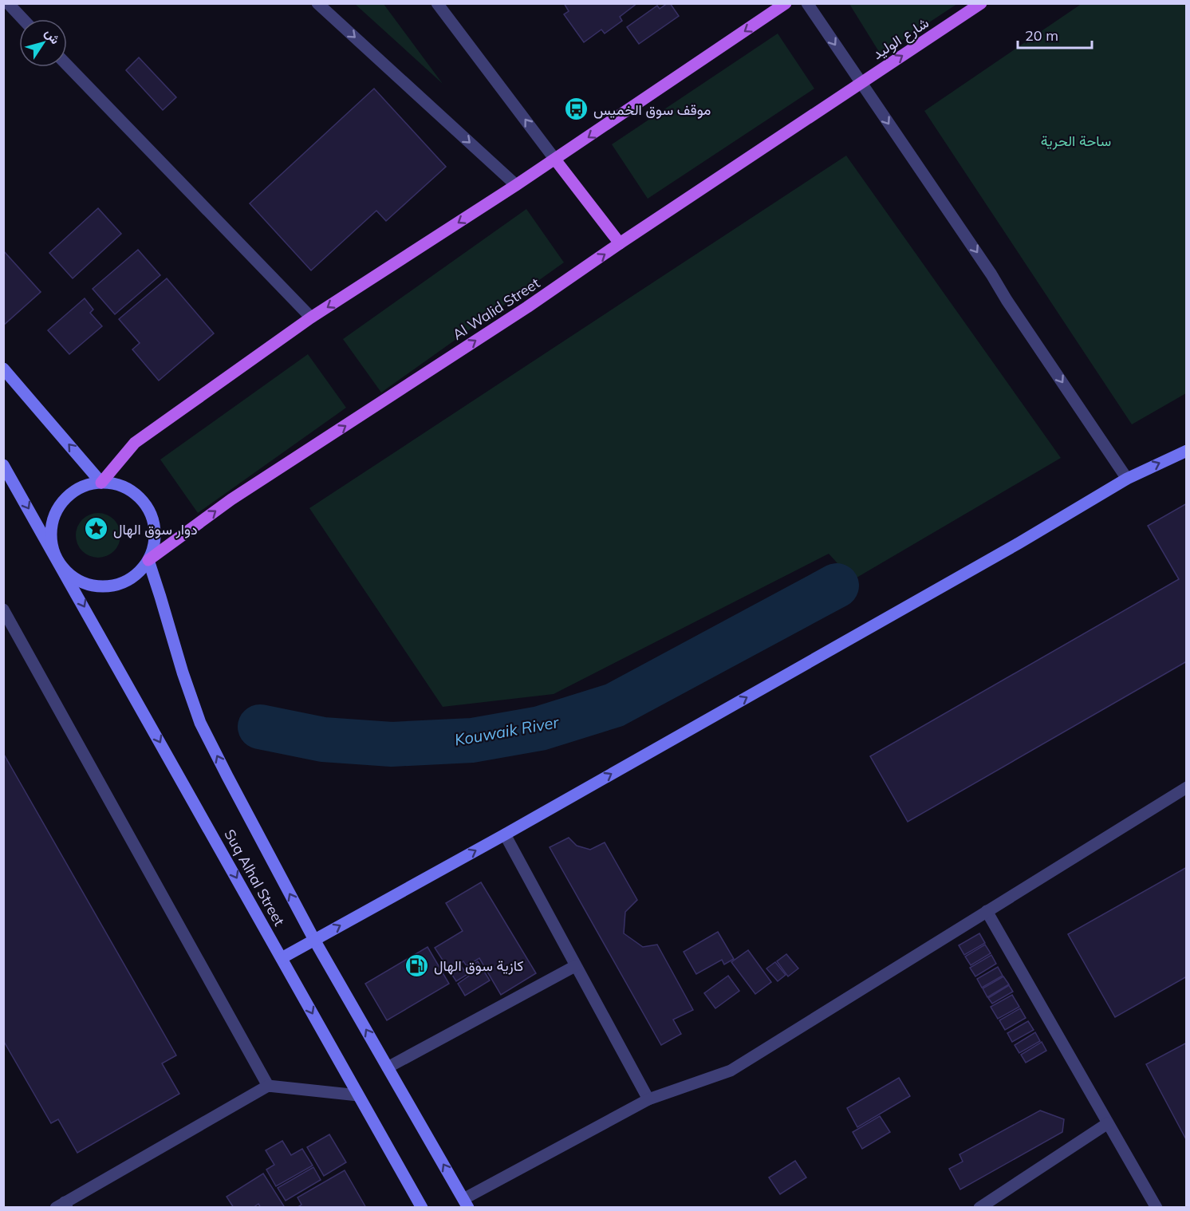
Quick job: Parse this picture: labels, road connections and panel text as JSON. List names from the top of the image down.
{
  "streets": {
    "main road": ["شارع الوليد", "Al Walid Street", "Suq Alhal Street"]
  },
  "crossings": [
    ["شارع الوليد", "Al Walid Street"],
    ["Al Walid Street", "Suq Alhal Street"]
  ],
  "one_way": ["شارع الوليد"],
  "water": ["Kouwaik River"],
  "parks": ["ساحة الحرية"],
  "places": {
    "bus stop": ["موقف سوق الخميس"],
    "place": ["دوار سوق الهال"],
    "fuel station": ["كازية سوق الهال"]
  },
  "scale_bar": "20 m",
  "north": "top right"
}
